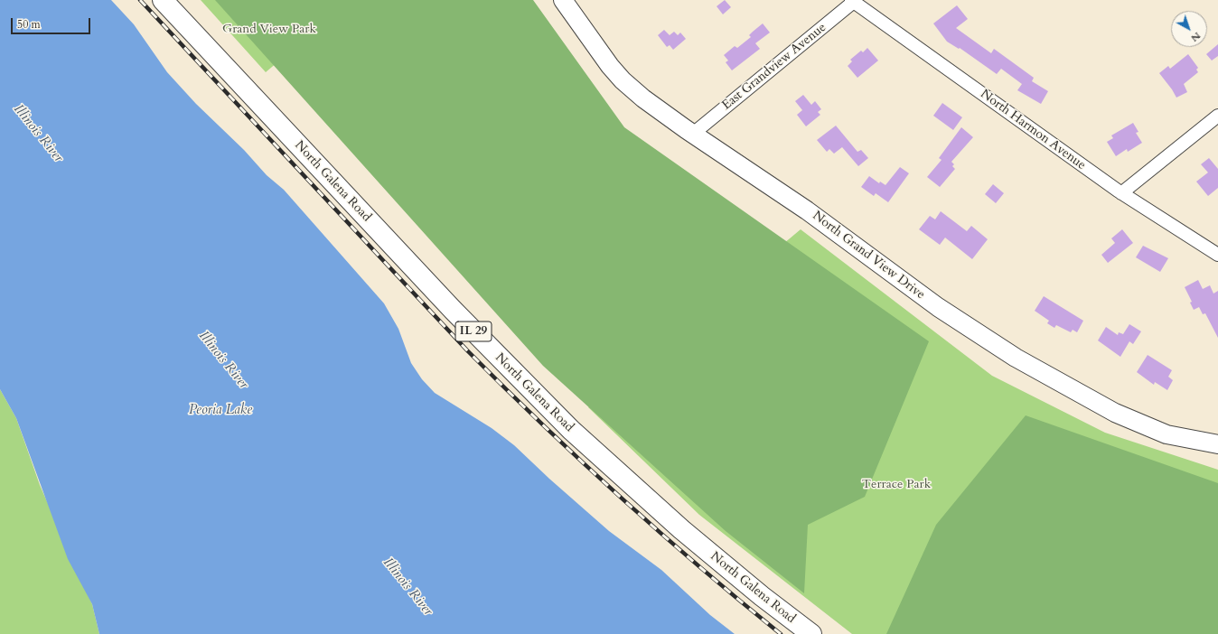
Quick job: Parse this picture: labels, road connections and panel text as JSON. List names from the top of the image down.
{
  "streets": {
    "main road": ["North Galena Road", "IL 29"],
    "street": ["East Grandview Avenue", "North Harmon Avenue", "North Grand View Drive"]
  },
  "crossings": [
    ["East Grandview Avenue", "North Harmon Avenue"],
    ["East Grandview Avenue", "North Grand View Drive"]
  ],
  "water": ["Illinois River", "Peoria Lake"],
  "parks": ["Grand View Park", "Terrace Park"],
  "scale_bar": "50 m",
  "north": "bottom right"
}
